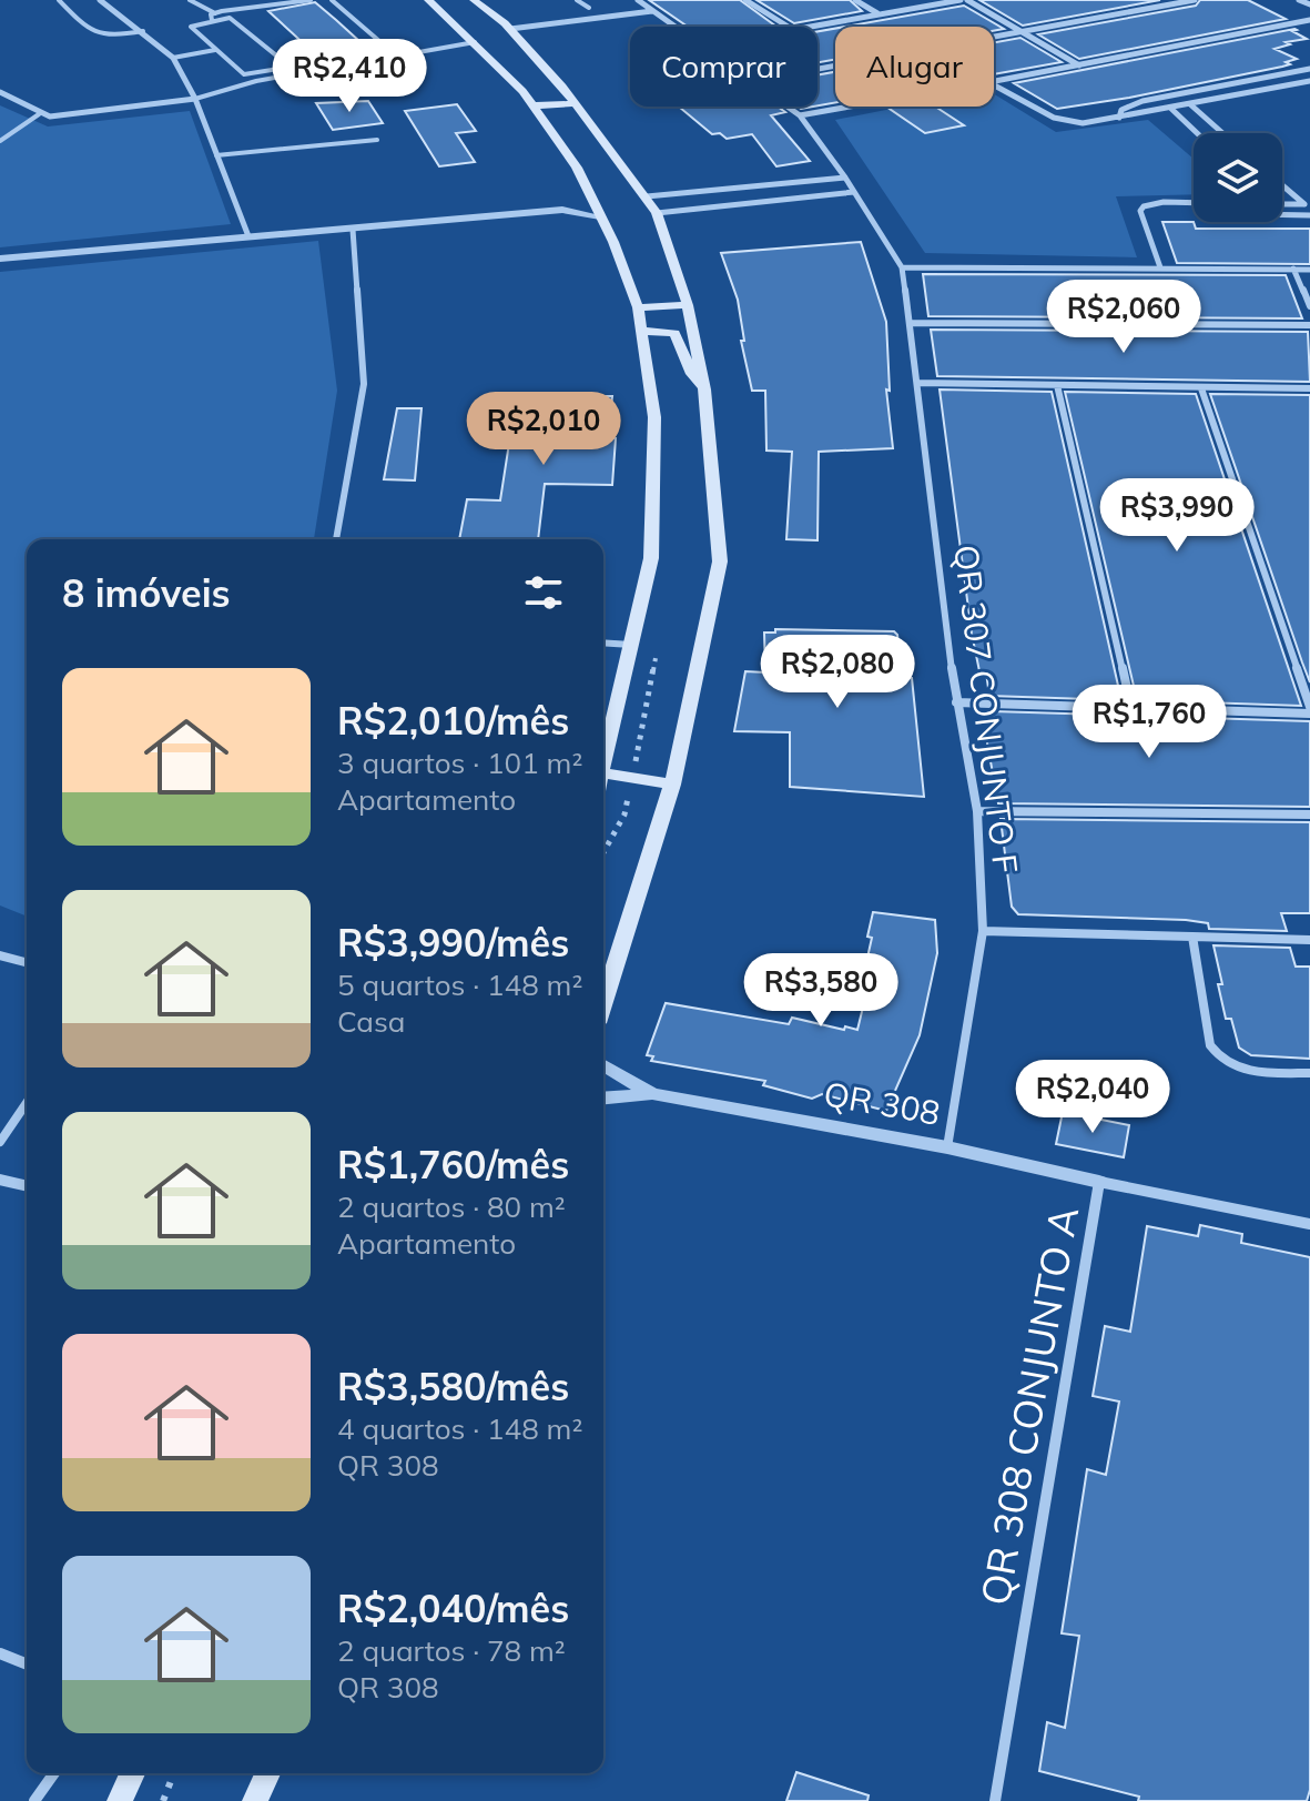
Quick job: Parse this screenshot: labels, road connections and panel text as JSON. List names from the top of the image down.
{
  "streets": {
    "street": ["QR 307 CONJUNTO F", "QR 308", "QR 308 CONJUNTO A"]
  },
  "crossings": [
    ["QR 307 CONJUNTO F", "QR 308"],
    ["QR 308", "QR 308 CONJUNTO A"]
  ],
  "page": {
    "chip": ["Comprar", "Alugar"],
    "price": [
      "R$2,410",
      "R$2,060",
      "R$2,010",
      "R$3,990",
      "R$2,080",
      "R$1,760",
      "R$3,580",
      "R$2,040"
    ],
    "heading": "8 imóveis",
    "list": [
      {
        "name": "R$2,010/mês",
        "note": "3 quartos · 101 m² · Apartamento"
      },
      {
        "name": "R$3,990/mês",
        "note": "5 quartos · 148 m² · Casa"
      },
      {
        "name": "R$1,760/mês",
        "note": "2 quartos · 80 m² · Apartamento"
      },
      {
        "name": "R$3,580/mês",
        "note": "4 quartos · 148 m² · QR 308"
      },
      {
        "name": "R$2,040/mês",
        "note": "2 quartos · 78 m² · QR 308"
      }
    ]
  }
}
